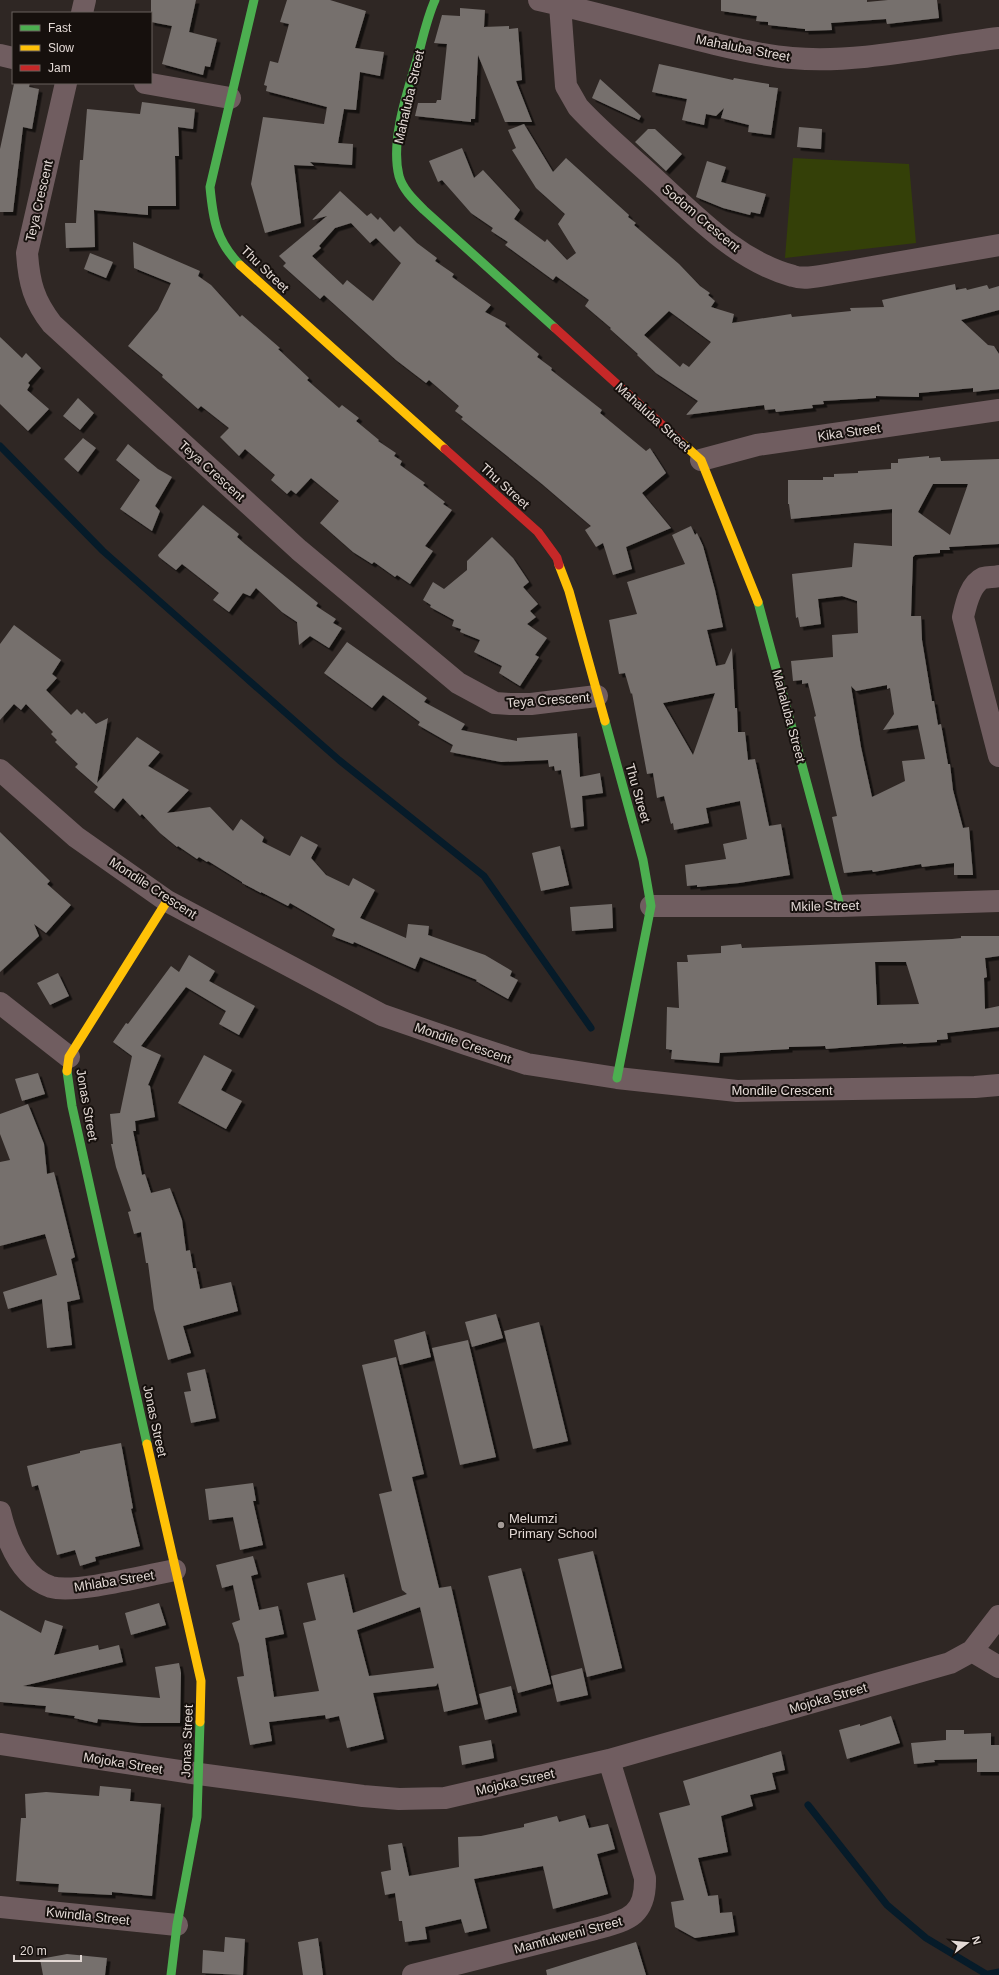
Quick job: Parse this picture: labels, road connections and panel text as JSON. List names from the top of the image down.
{
  "streets": {
    "street": [
      "Mahaluba Street",
      "Teya Crescent",
      "Sodom Crescent",
      "Thu Street",
      "Kika Street",
      "Mondile Crescent",
      "Mkile Street",
      "Jonas Street",
      "Mhlaba Street",
      "Mojoka Street",
      "Kwindla Street",
      "Mamfukweni Street"
    ]
  },
  "crossings": [
    ["Mahaluba Street", "Sodom Crescent"],
    ["Mahaluba Street", "Kika Street"],
    ["Mahaluba Street", "Mkile Street"],
    ["Teya Crescent", "Thu Street"],
    ["Thu Street", "Mondile Crescent"],
    ["Thu Street", "Mkile Street"],
    ["Mondile Crescent", "Jonas Street"],
    ["Jonas Street", "Mhlaba Street"],
    ["Jonas Street", "Mojoka Street"],
    ["Jonas Street", "Kwindla Street"],
    ["Mojoka Street", "Mamfukweni Street"]
  ],
  "places": ["Melumzi Primary School"],
  "legend": ["Fast", "Slow", "Jam"],
  "scale_bar": "20 m",
  "north": "right"
}
